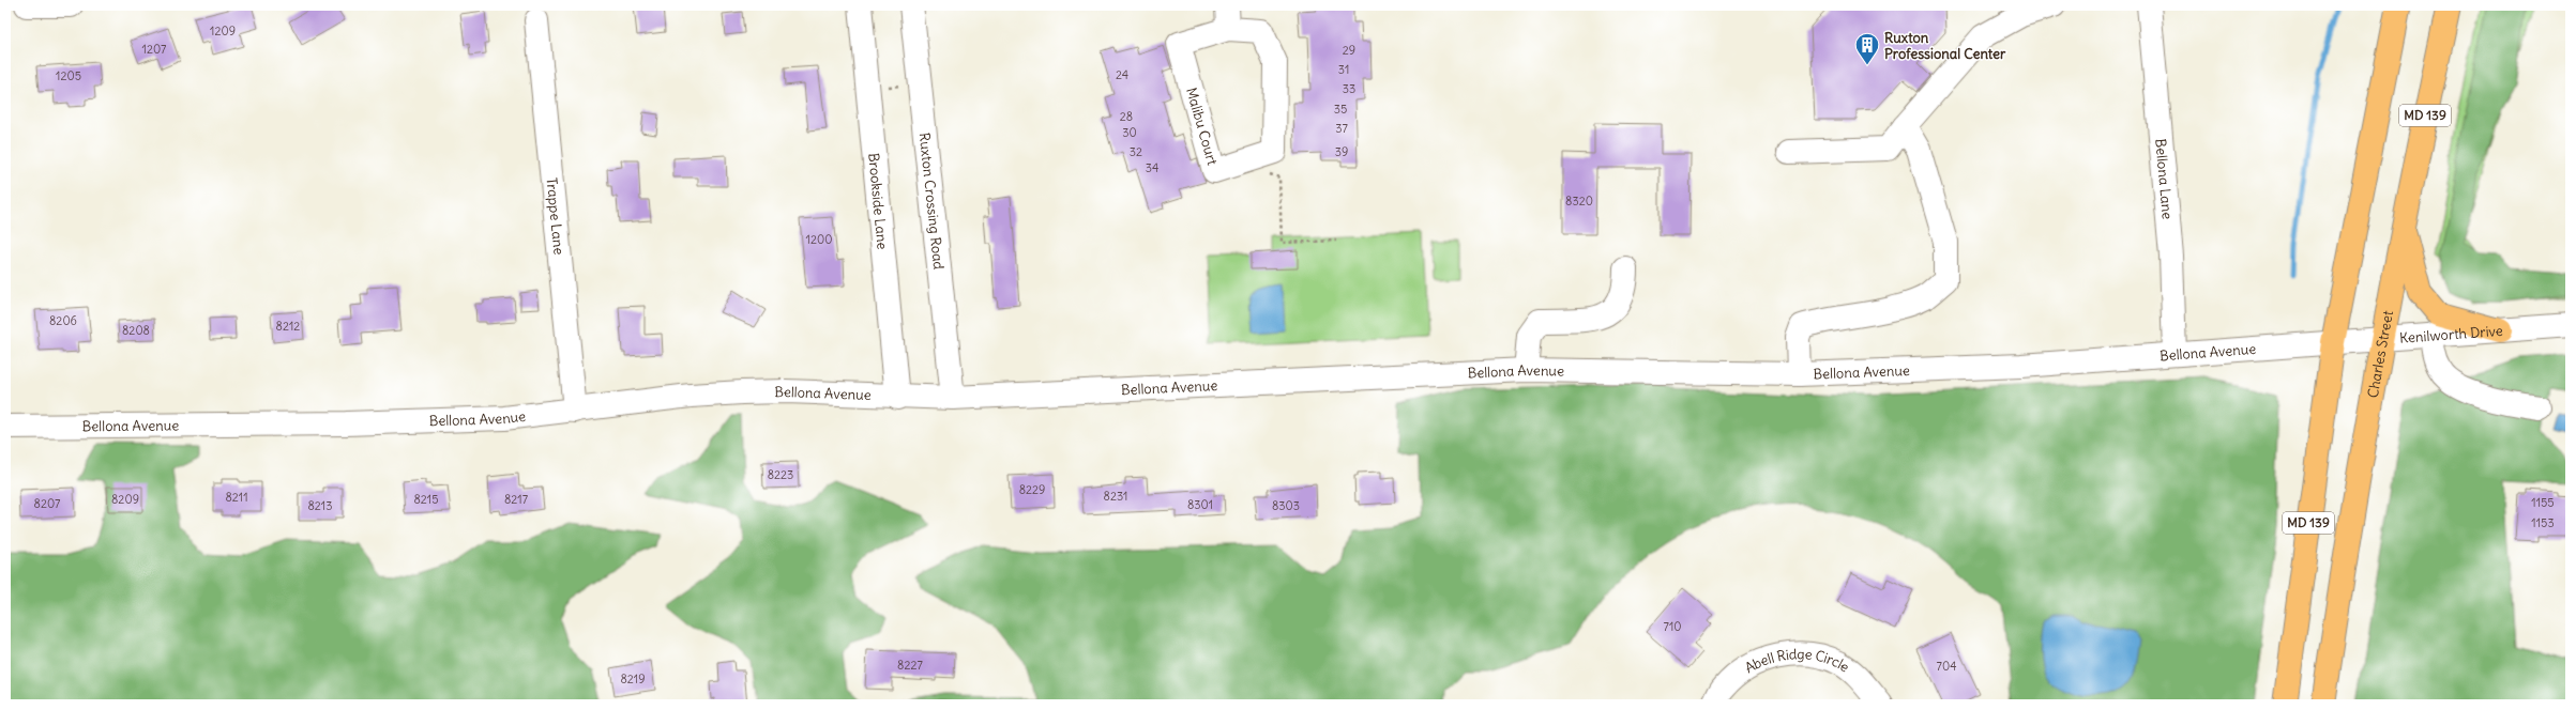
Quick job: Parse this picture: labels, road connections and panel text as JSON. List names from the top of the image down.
{
  "streets": {
    "main road": ["MD 139", "Charles Street"],
    "street": [
      "Malibu Court",
      "Bellona Lane",
      "Brookside Lane",
      "Ruxton Crossing Road",
      "Trappe Lane",
      "Kenilworth Drive",
      "Bellona Avenue",
      "Abell Ridge Circle"
    ]
  },
  "crossings": [
    ["MD 139", "Kenilworth Drive"],
    ["MD 139", "Bellona Avenue"],
    ["Bellona Lane", "Bellona Avenue"],
    ["Brookside Lane", "Bellona Avenue"],
    ["Ruxton Crossing Road", "Bellona Avenue"],
    ["Trappe Lane", "Bellona Avenue"],
    ["Kenilworth Drive", "Bellona Avenue"],
    ["Kenilworth Drive", "Charles Street"]
  ],
  "places": {
    "building": ["Ruxton Professional Center"]
  },
  "house_numbers": [
    "1209",
    "1207",
    "29",
    "31",
    "24",
    "1205",
    "33",
    "35",
    "28",
    "37",
    "30",
    "32",
    "39",
    "34",
    "8320",
    "1200",
    "8206",
    "8212",
    "8208",
    "8223",
    "8229",
    "8231",
    "8211",
    "8209",
    "8215",
    "8217",
    "1155",
    "8207",
    "8301",
    "8213",
    "8303",
    "1153",
    "710",
    "8227",
    "704",
    "8219"
  ]
}
